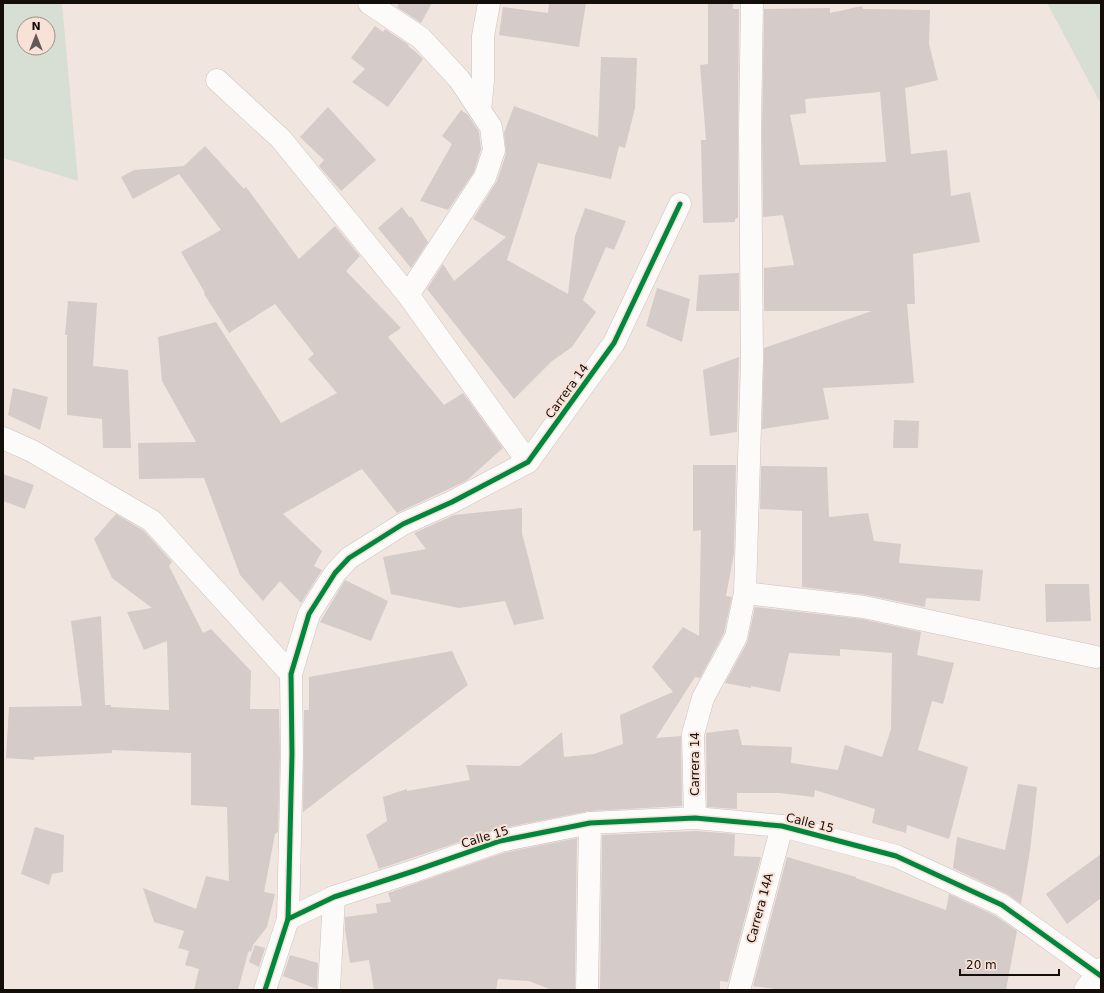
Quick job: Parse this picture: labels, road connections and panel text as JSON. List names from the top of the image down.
{
  "streets": {
    "street": ["Carrera 14", "Calle 15", "Carrera 14A"]
  },
  "crossings": [
    ["Carrera 14", "Calle 15"],
    ["Calle 15", "Carrera 14A"]
  ],
  "scale_bar": "20 m",
  "north": "top"
}
